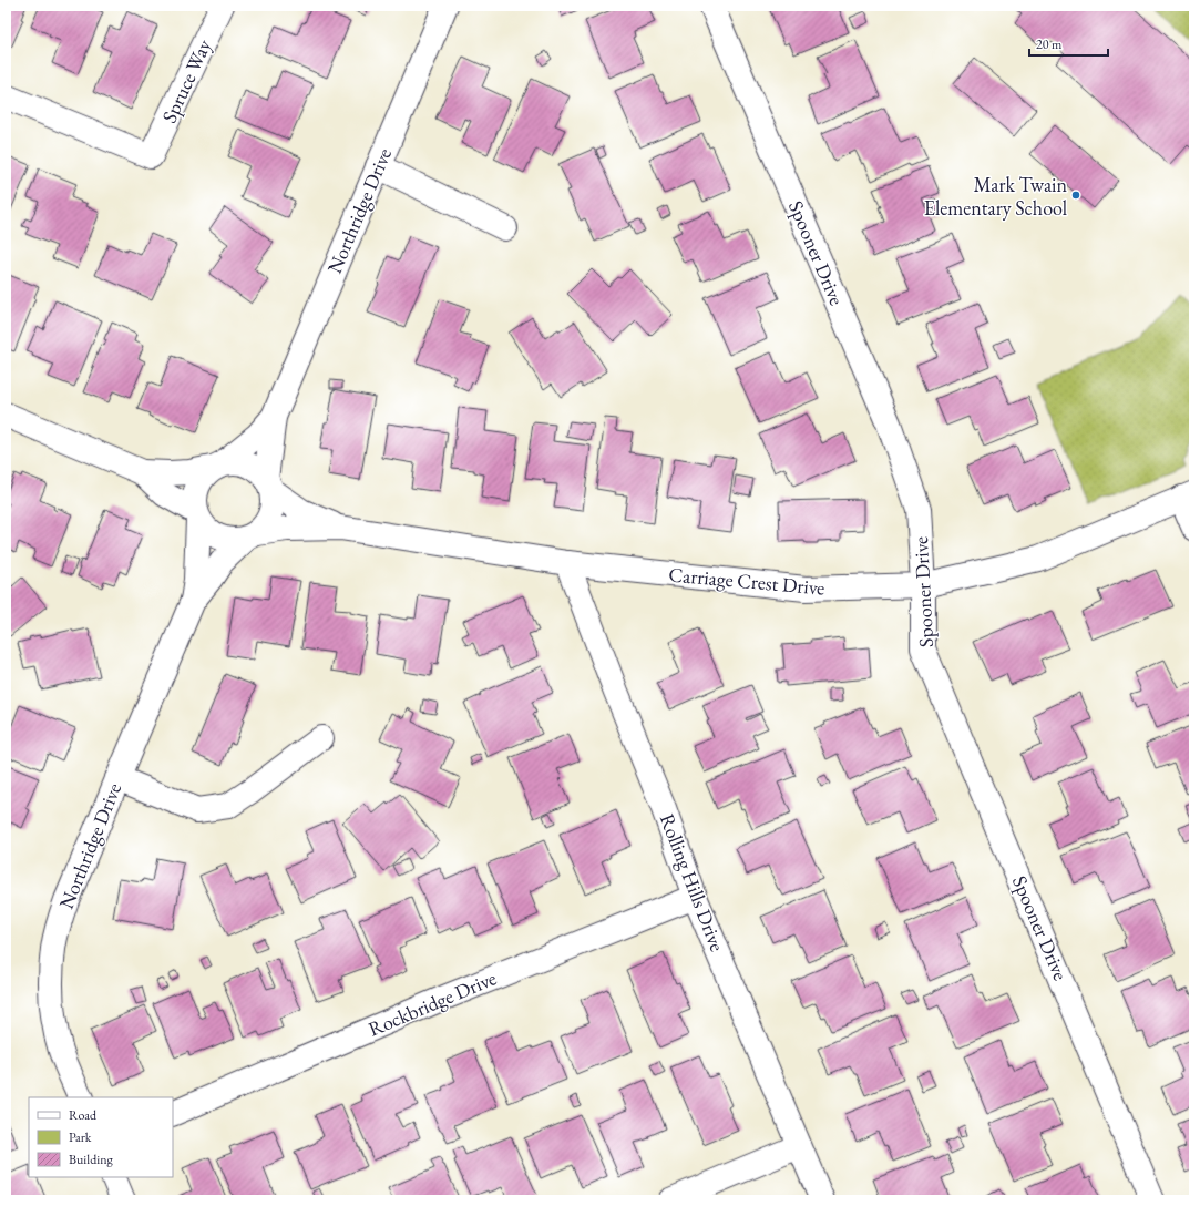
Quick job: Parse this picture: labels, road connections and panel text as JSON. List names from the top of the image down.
{
  "streets": {
    "street": [
      "Spruce Way",
      "Northridge Drive",
      "Spooner Drive",
      "Carriage Crest Drive",
      "Rolling Hills Drive",
      "Rockbridge Drive"
    ]
  },
  "crossings": [
    ["Northridge Drive", "Carriage Crest Drive"],
    ["Spooner Drive", "Carriage Crest Drive"],
    ["Carriage Crest Drive", "Rolling Hills Drive"],
    ["Rolling Hills Drive", "Rockbridge Drive"]
  ],
  "places": ["Mark Twain Elementary School"],
  "legend": ["Road", "Park", "Building"],
  "scale_bar": "20 m"
}
